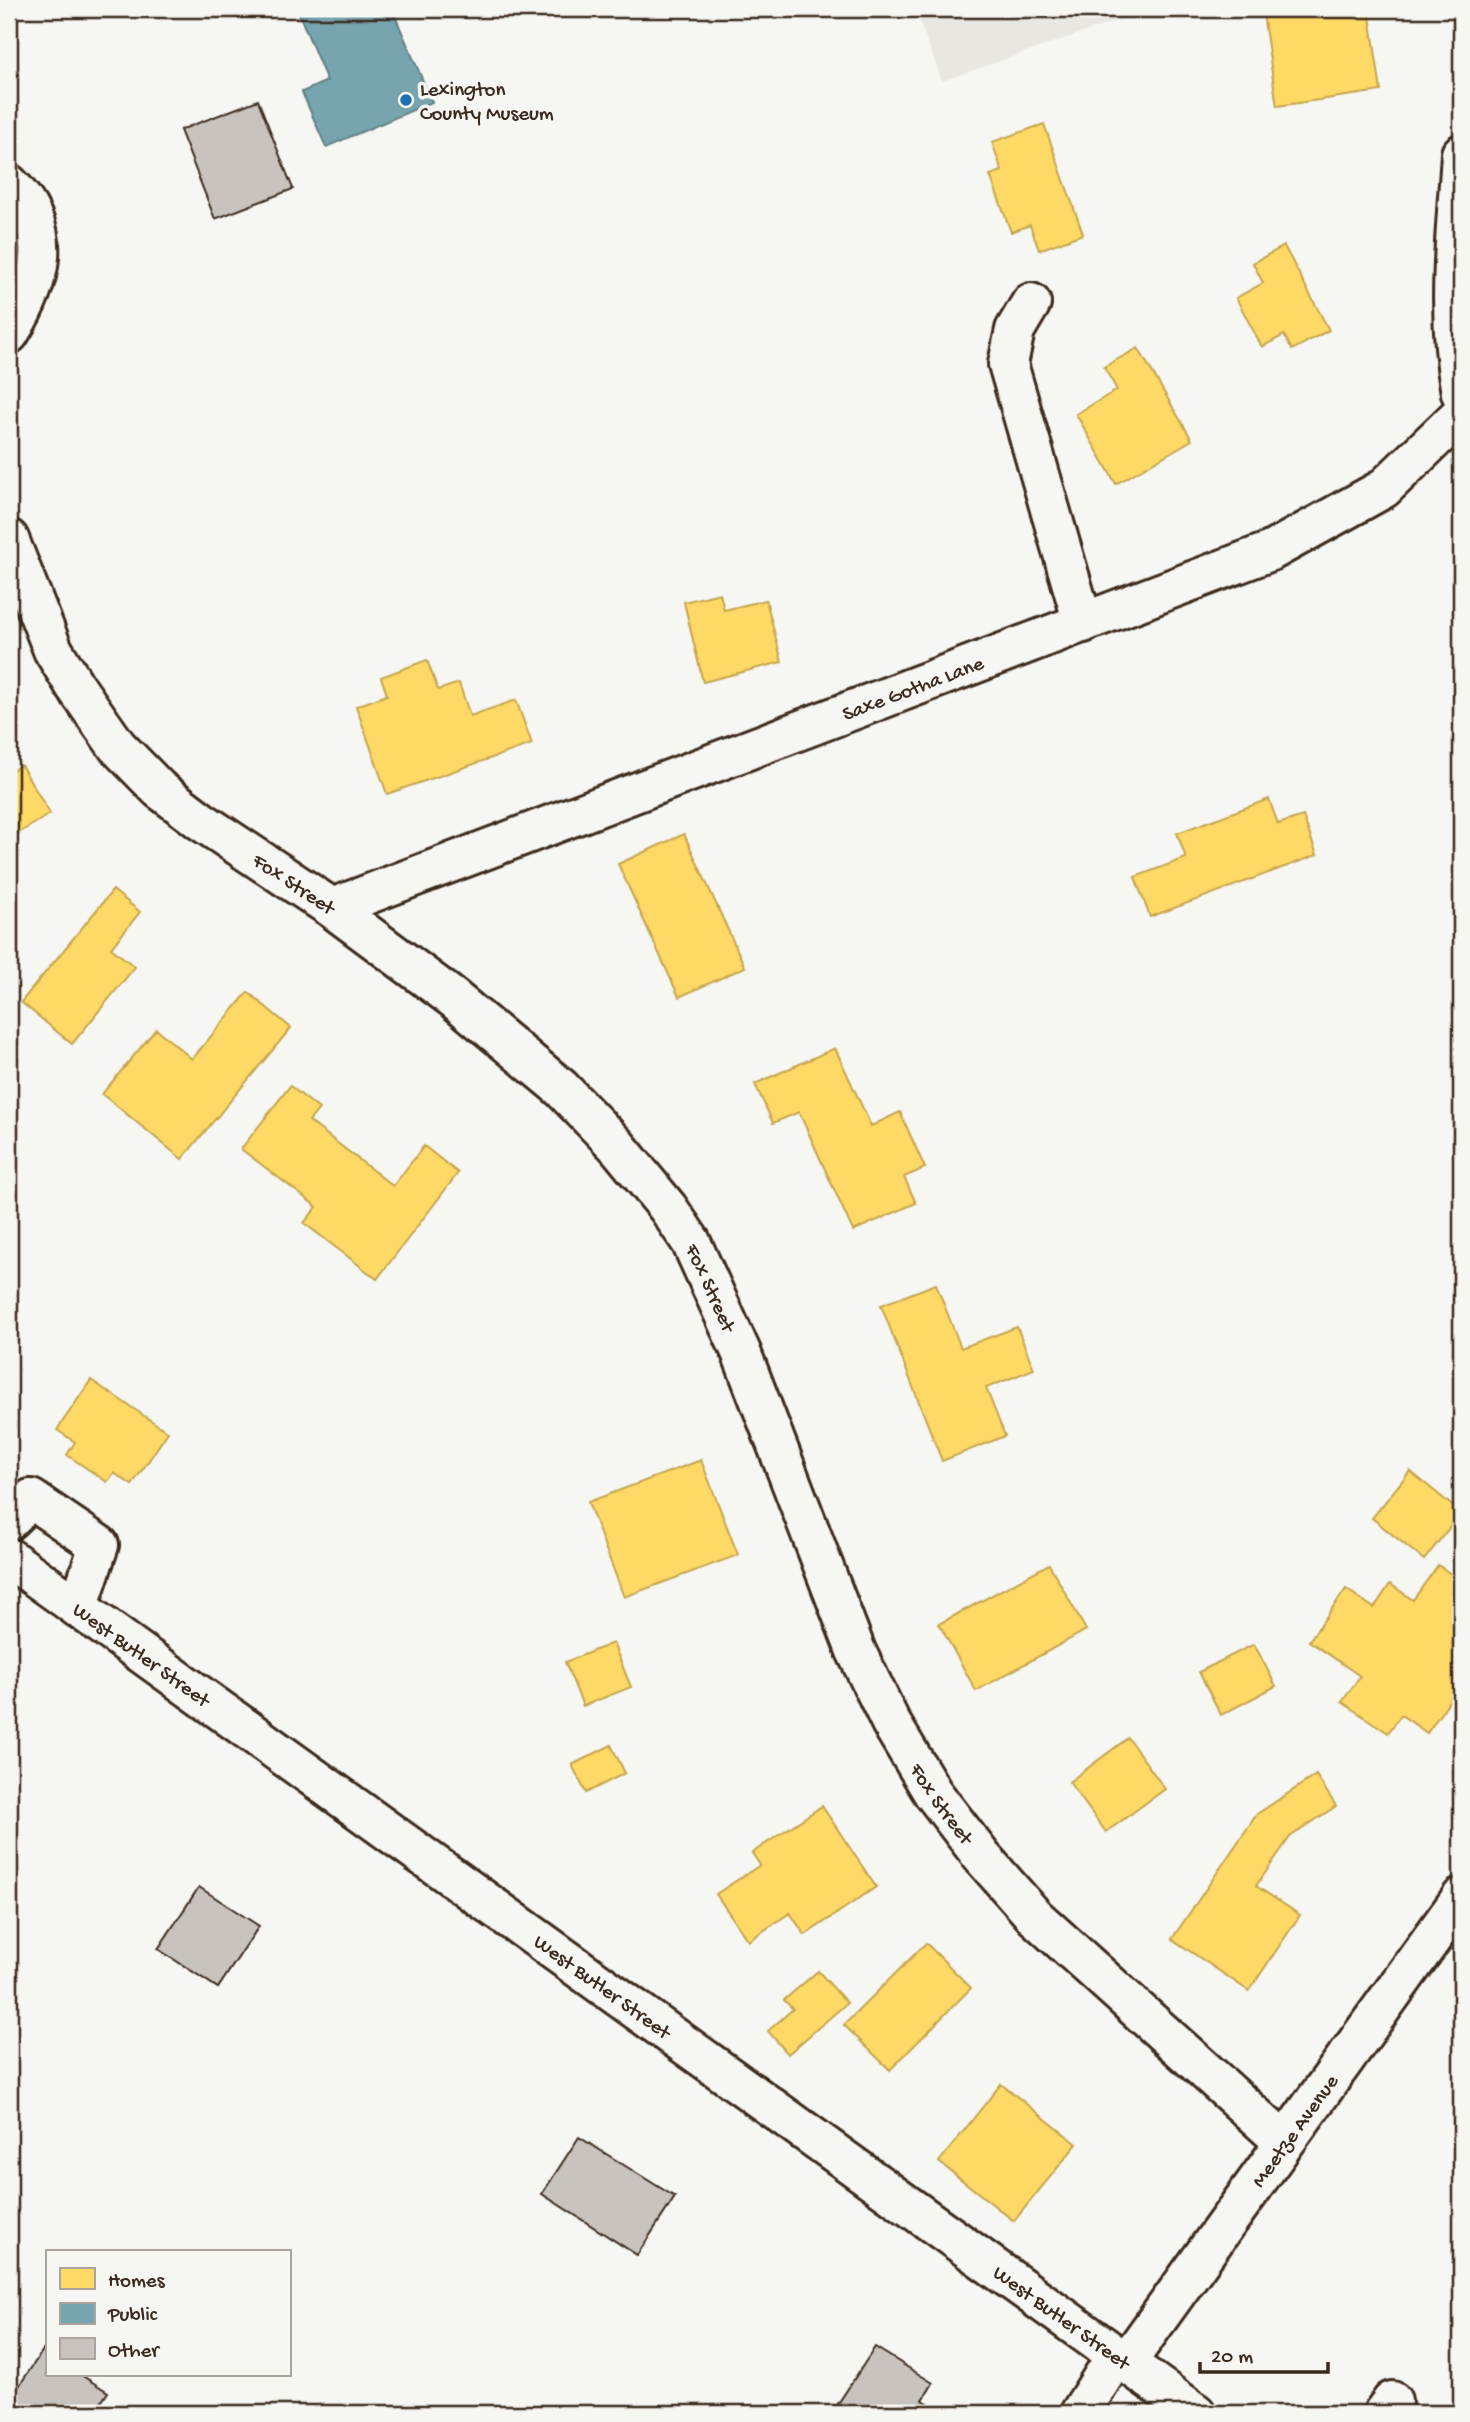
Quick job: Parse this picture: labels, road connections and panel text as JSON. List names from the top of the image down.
{
  "streets": {
    "street": [
      "Saxe Gotha Lane",
      "Fox Street",
      "West Butler Street",
      "Meetze Avenue"
    ]
  },
  "crossings": [
    ["Saxe Gotha Lane", "Fox Street"],
    ["Fox Street", "Meetze Avenue"],
    ["West Butler Street", "Meetze Avenue"]
  ],
  "places": ["Lexington County Museum"],
  "legend": ["Homes", "Public", "Other"],
  "scale_bar": "20 m"
}
